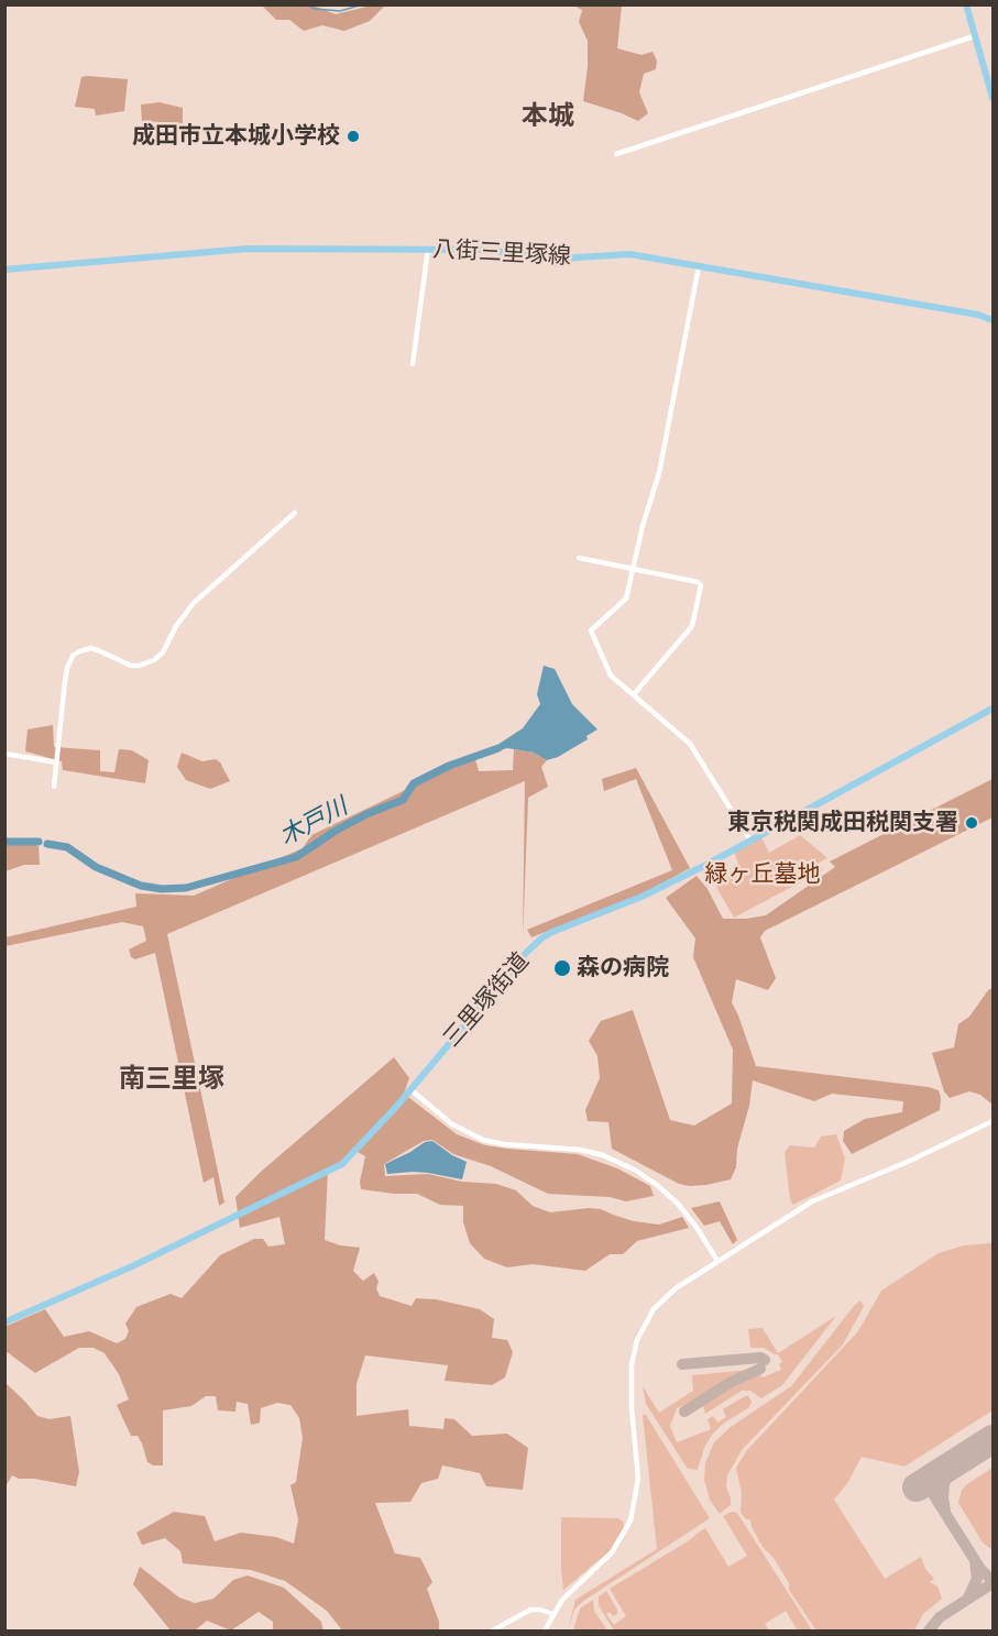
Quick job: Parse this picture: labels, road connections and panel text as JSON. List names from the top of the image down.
{
  "streets": {
    "main road": ["八街三里塚線", "三里塚街道"]
  },
  "districts": ["本城", "南三里塚"],
  "water": ["木戸川"],
  "parks": ["緑ヶ丘墓地"],
  "places": ["成田市立本城小学校", "東京税関成田税関支署", "森の病院"]
}
